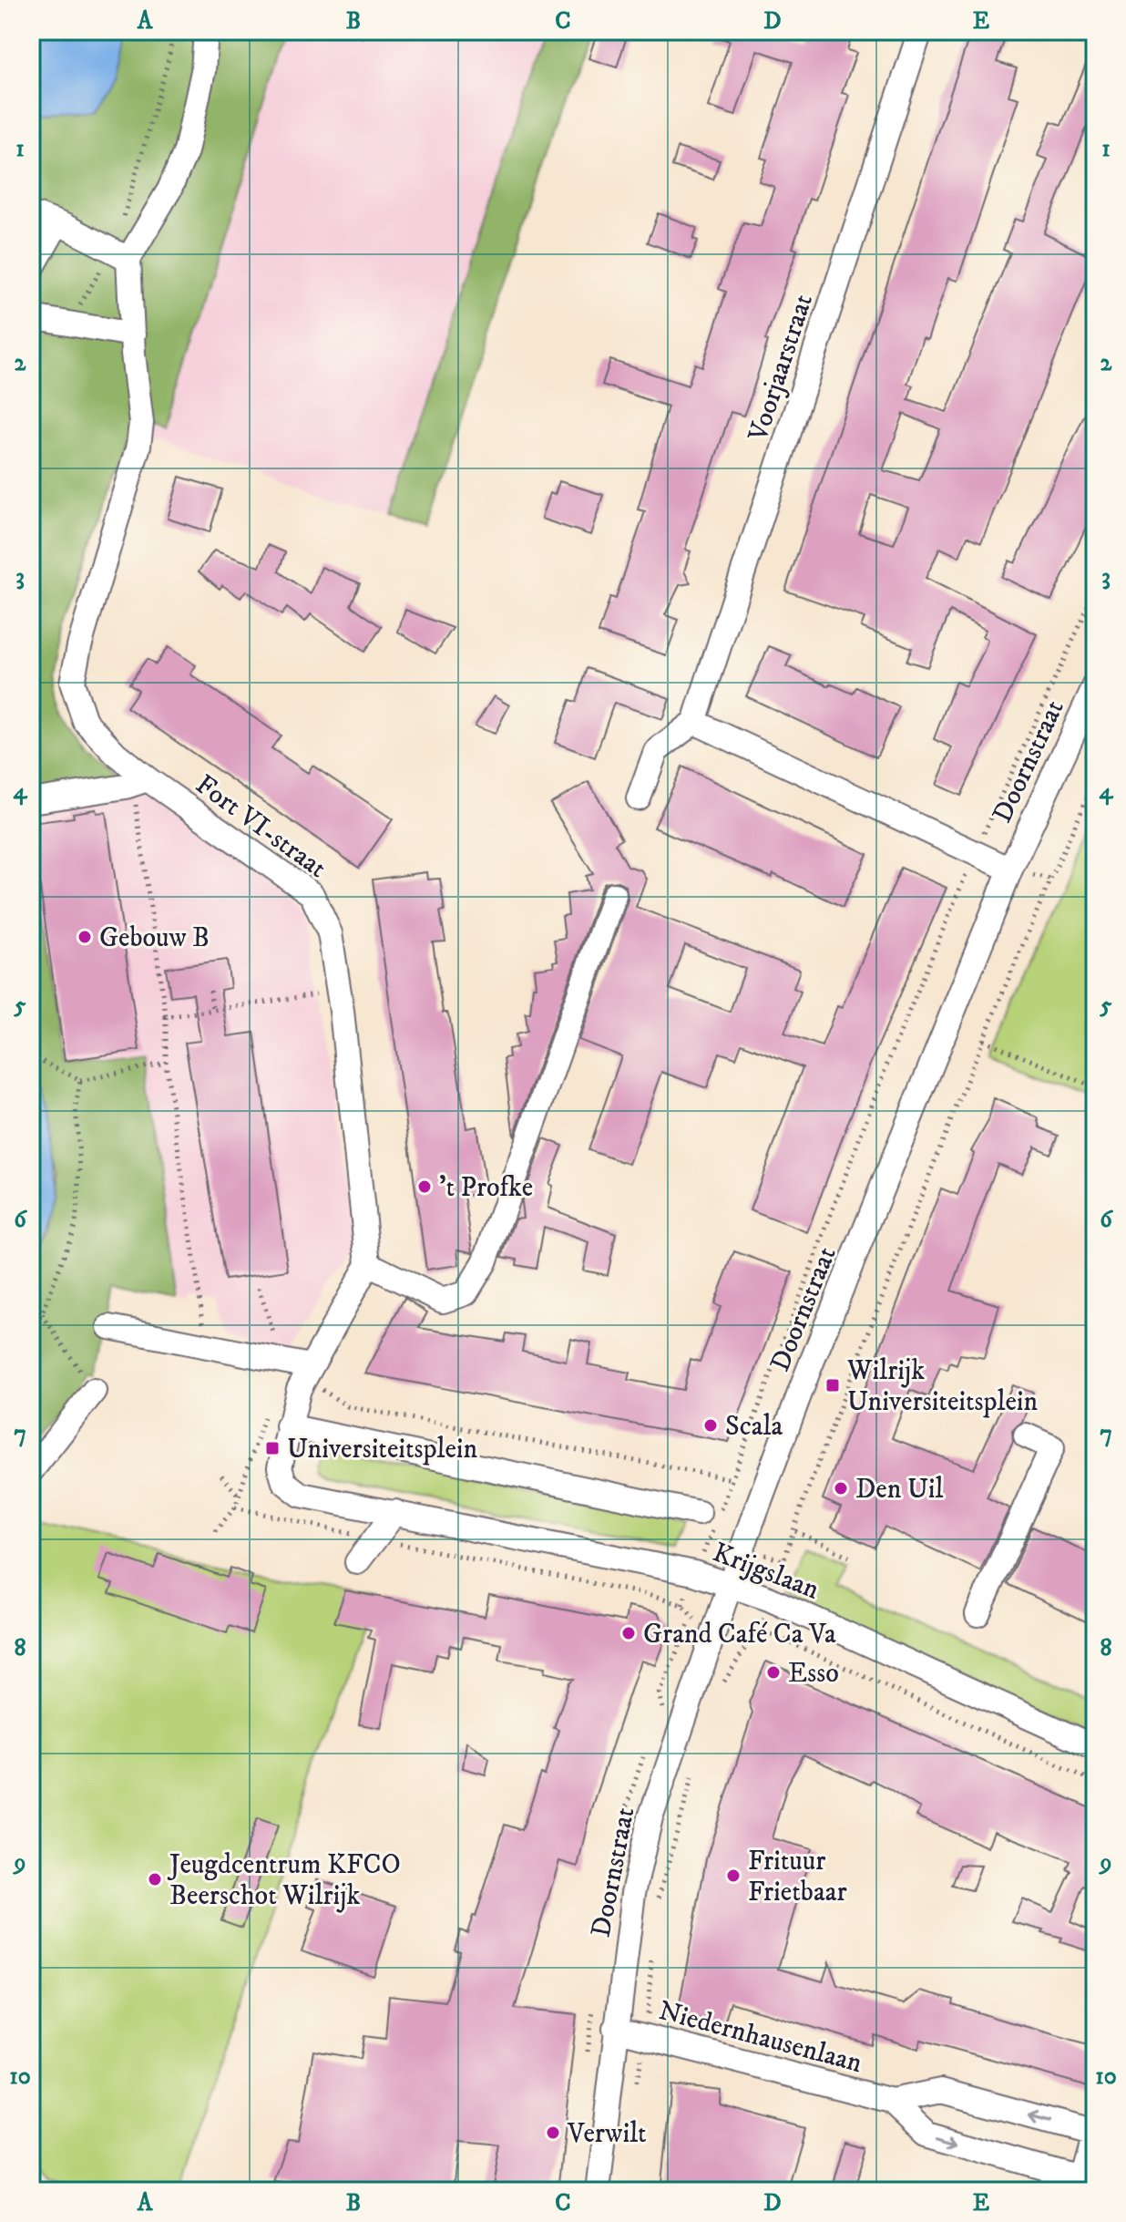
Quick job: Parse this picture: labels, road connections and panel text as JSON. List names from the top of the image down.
{
  "streets": {
    "street": [
      "Voorjaarstraat",
      "Doornstraat",
      "Fort VI-straat",
      "Krijgslaan",
      "Niedernhausenlaan"
    ]
  },
  "crossings": [
    ["Doornstraat", "Krijgslaan"],
    ["Doornstraat", "Niedernhausenlaan"]
  ],
  "places": {
    "other": [
      "Gebouw B",
      "'t Profke",
      "Scala",
      "Den Uil",
      "Grand Café Ca Va",
      "Esso",
      "Frituur Frietbaar",
      "Jeugdcentrum KFCO Beerschot Wilrijk",
      "Verwilt"
    ],
    "transit": ["Wilrijk Universiteitsplein", "Universiteitsplein"]
  },
  "grid": {
    "columns": [
      "A",
      "B",
      "C",
      "D",
      "E"
    ],
    "rows": [
      "1",
      "2",
      "3",
      "4",
      "5",
      "6",
      "7",
      "8",
      "9",
      "10"
    ]
  }
}
